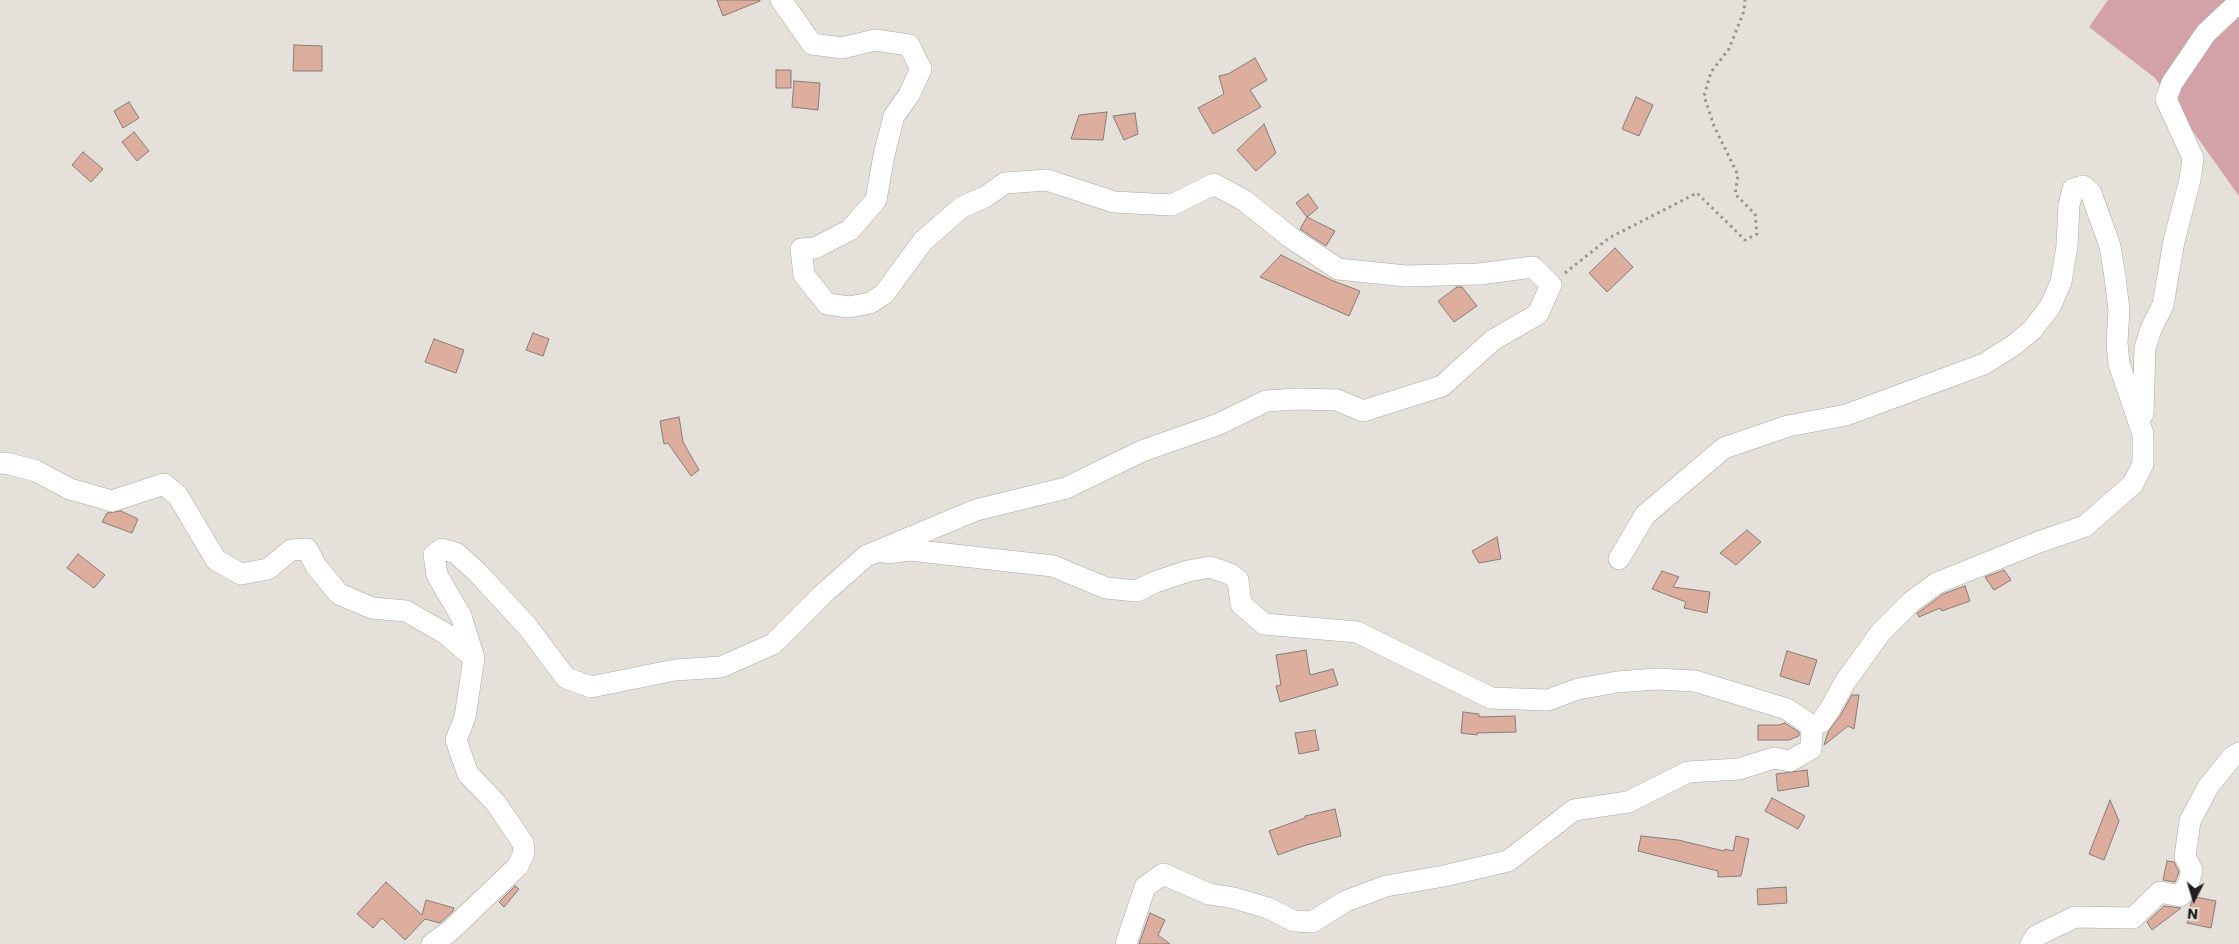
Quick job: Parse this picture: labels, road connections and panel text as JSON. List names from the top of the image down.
{
  "north": "bottom"
}
